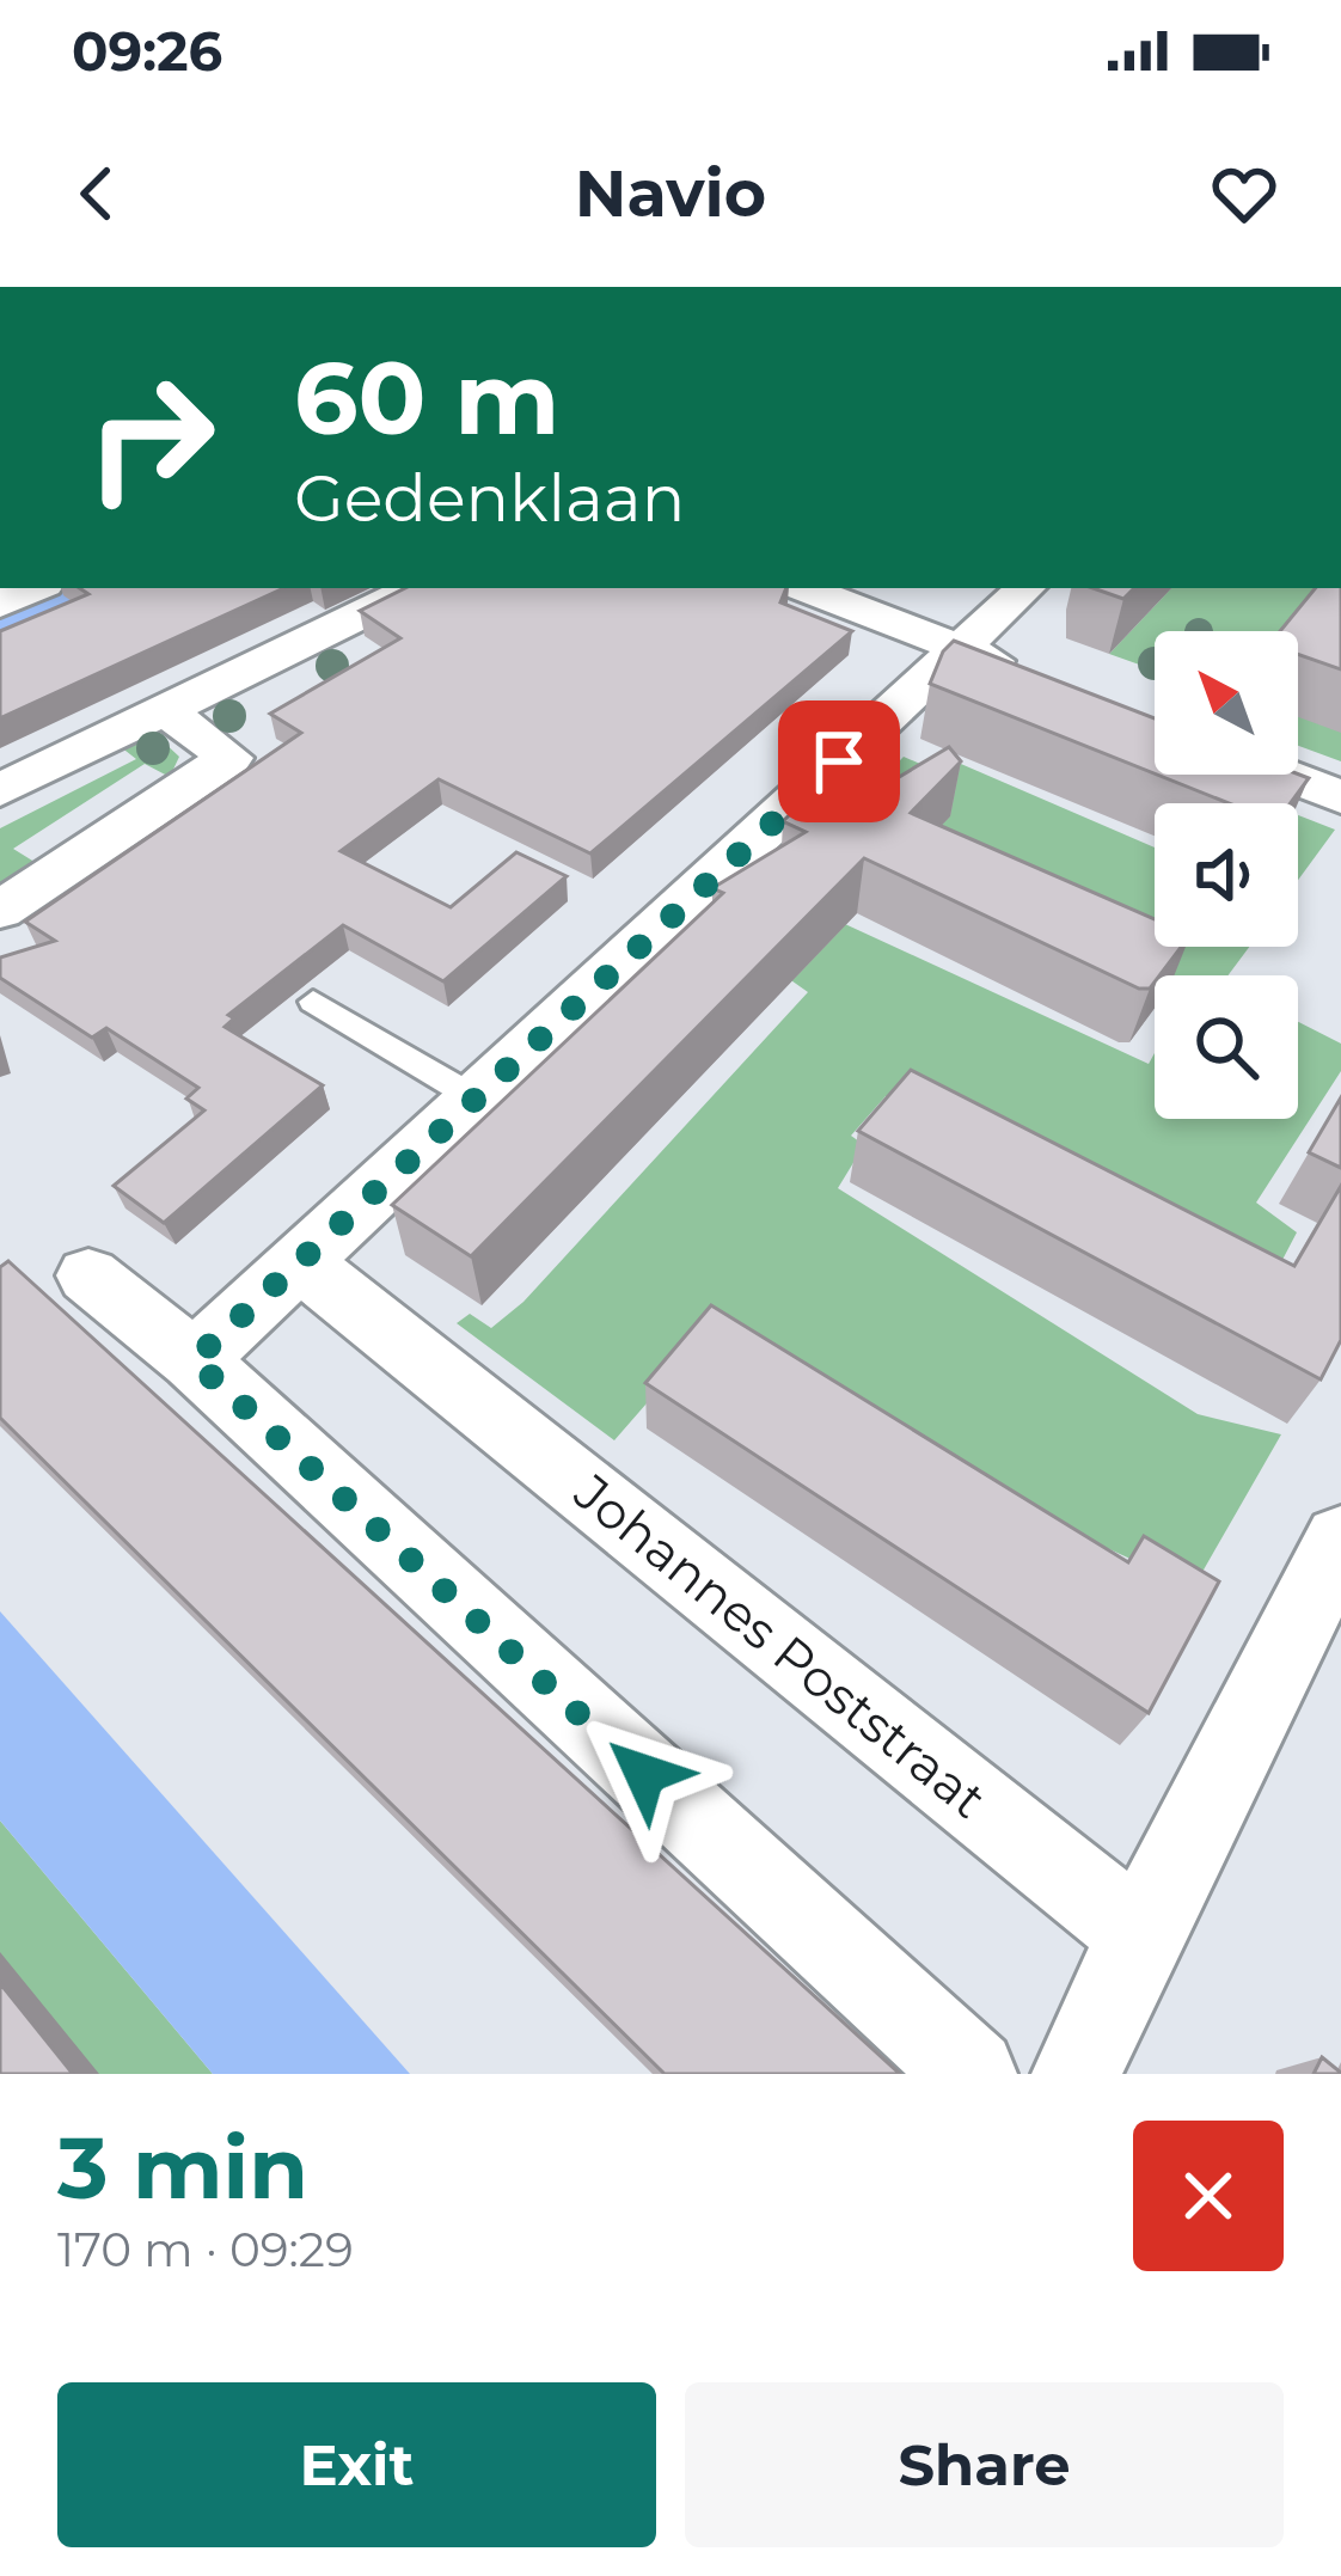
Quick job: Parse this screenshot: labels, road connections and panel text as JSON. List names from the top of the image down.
{
  "streets": {
    "street": ["Johannes Poststraat"]
  },
  "north": "top left",
  "page": {
    "status": "09:26",
    "header": "Navio",
    "turn": ["60 m", "Gedenklaan"],
    "heading": ["3 min", "170 m · 09:29"],
    "buttons": ["Exit", "Share"]
  }
}
